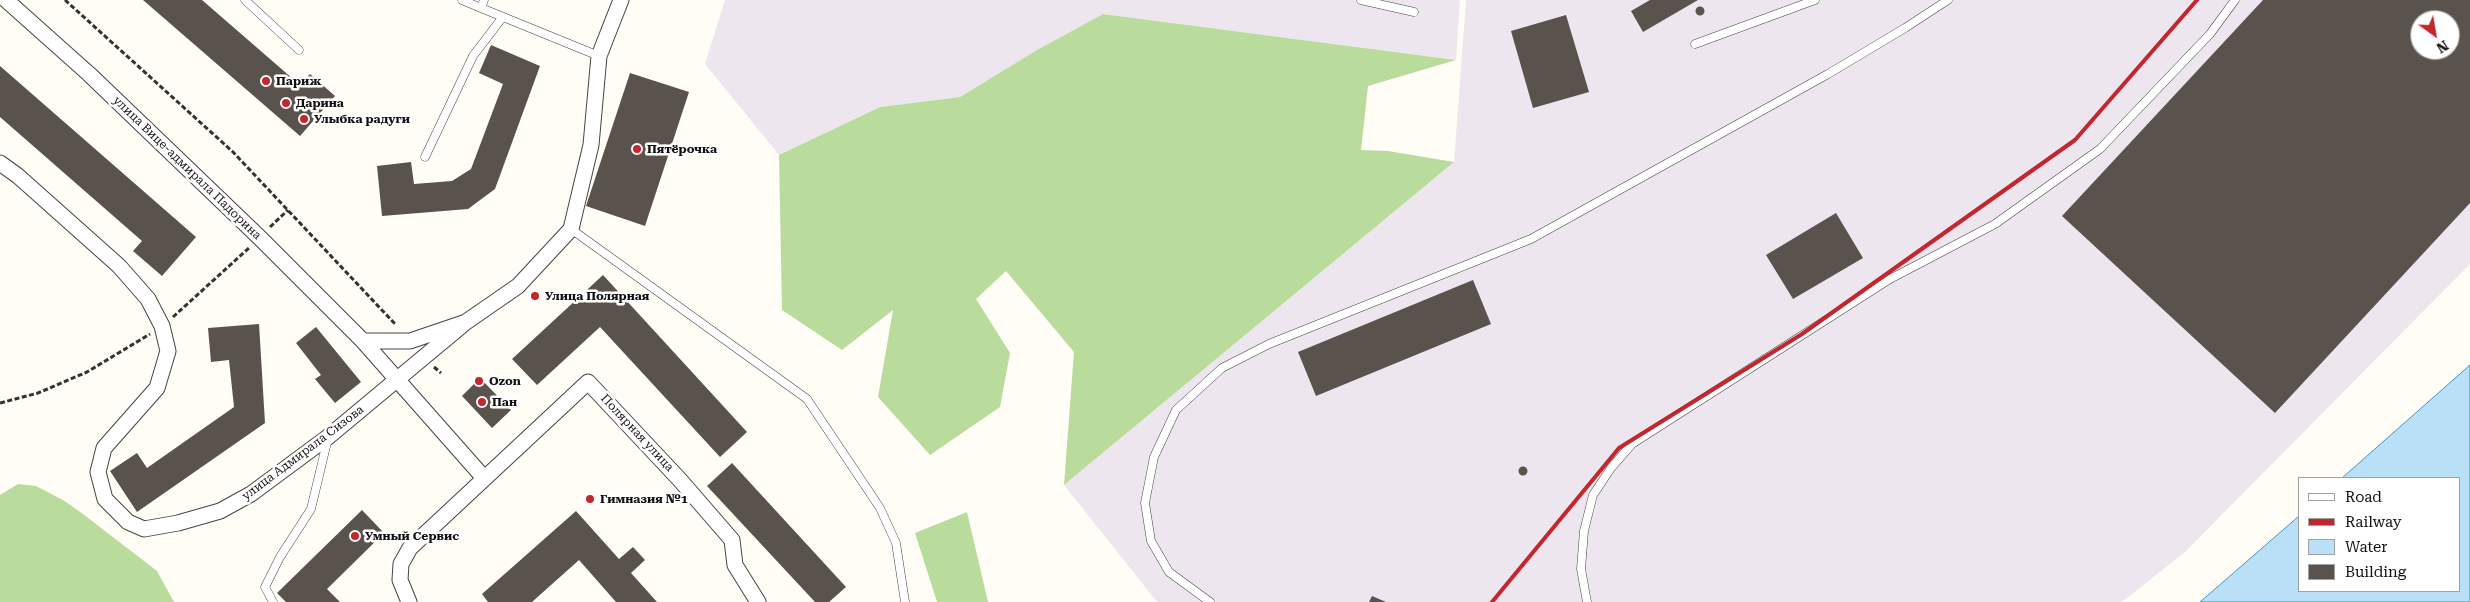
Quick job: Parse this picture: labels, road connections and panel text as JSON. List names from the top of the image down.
{
  "streets": {
    "street": ["улица Вице-адмирала Падорина", "Полярная улица", "улица Адмирала Сизова"]
  },
  "places": [
    "Париж",
    "Дарина",
    "Улыбка радуги",
    "Пятёрочка",
    "Улица Полярная",
    "Ozon",
    "Пан",
    "Гимназия №1",
    "Умный Сервис"
  ],
  "legend": [
    "Road",
    "Railway",
    "Water",
    "Building"
  ],
  "north": "bottom right"
}
